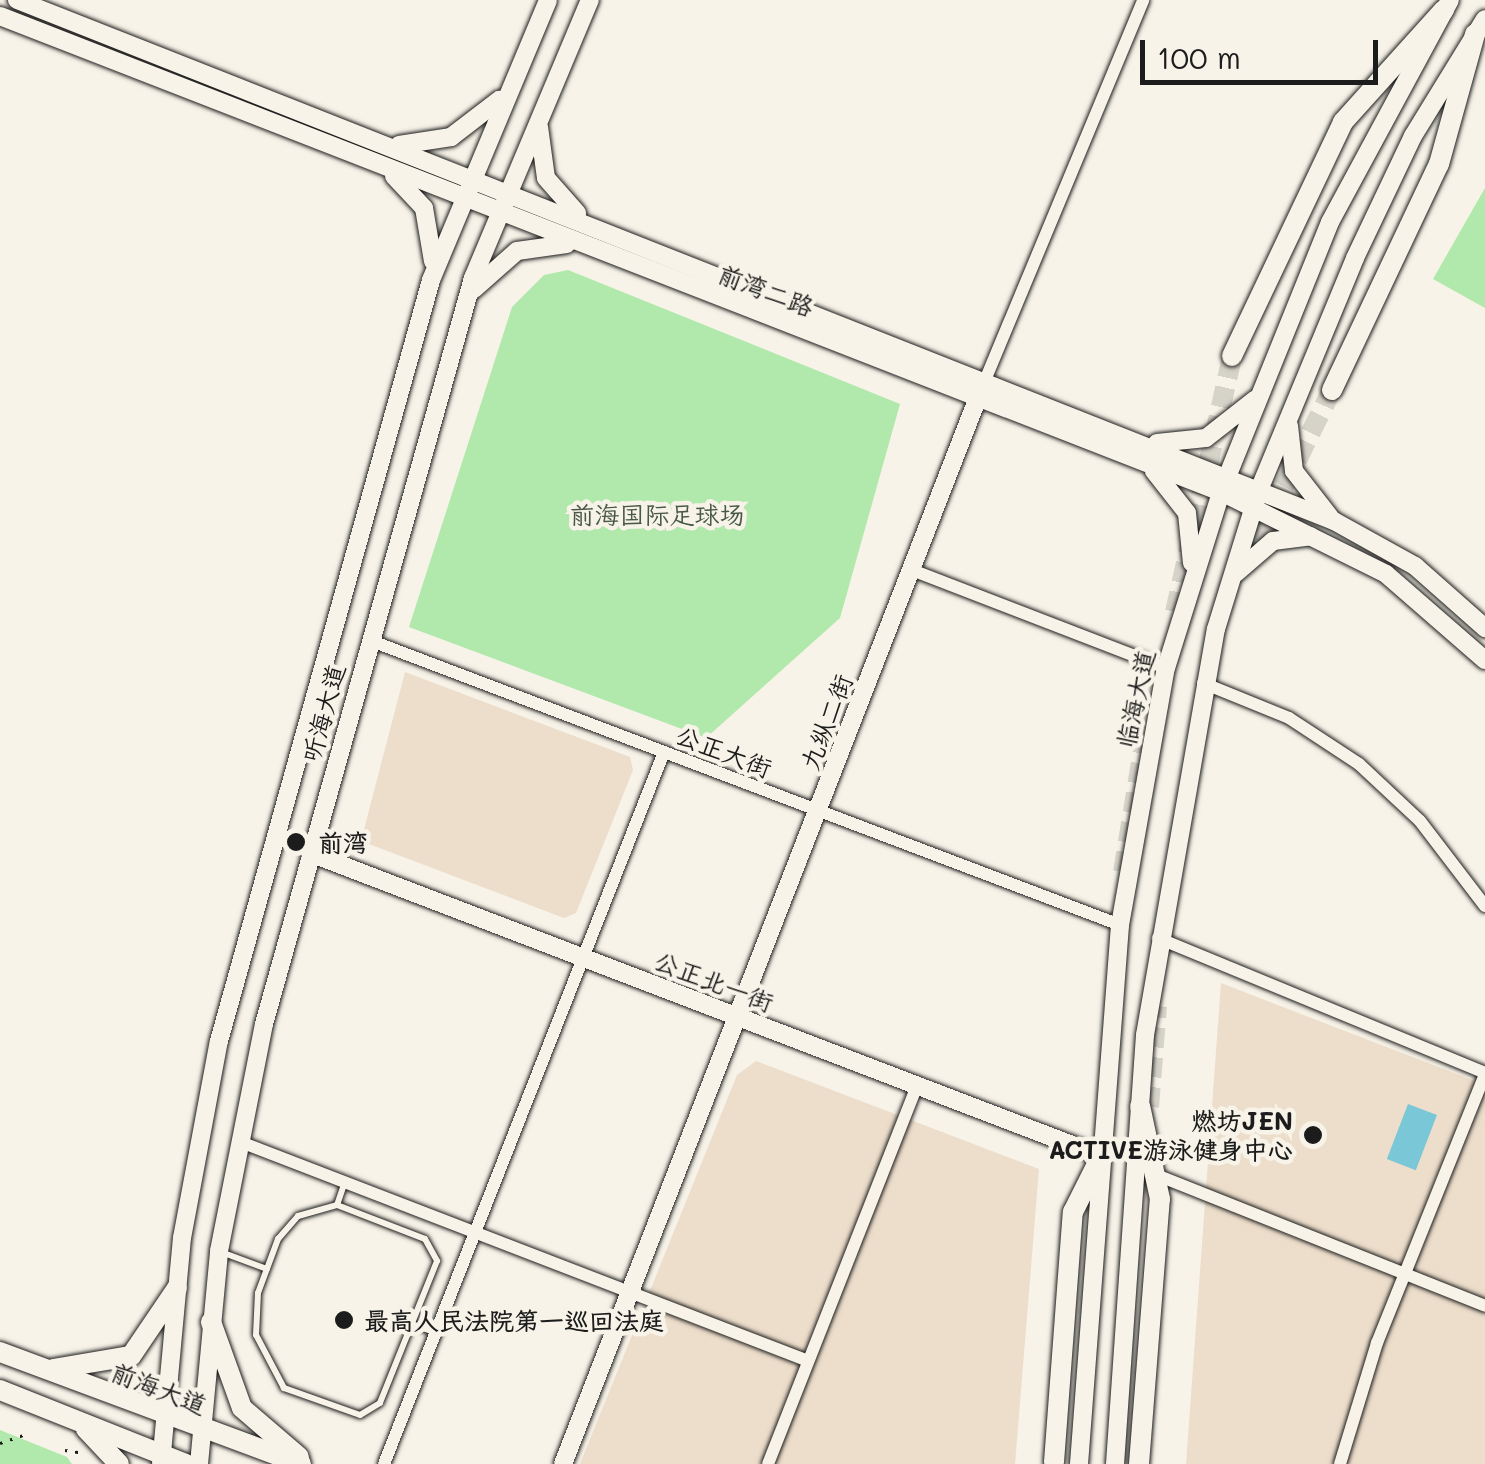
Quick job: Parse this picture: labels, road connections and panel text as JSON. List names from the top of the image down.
{
  "streets": {
    "main road": [
      "前湾二路",
      "临海大道",
      "听海大道",
      "九纵二街",
      "公正北一街",
      "前海大道"
    ],
    "street": ["公正大街"]
  },
  "crossings": [
    ["前湾二路", "临海大道"],
    ["前湾二路", "听海大道"],
    ["前湾二路", "九纵二街"],
    ["临海大道", "公正大街"],
    ["临海大道", "公正北一街"],
    ["听海大道", "公正大街"],
    ["听海大道", "公正北一街"],
    ["听海大道", "前海大道"],
    ["九纵二街", "公正大街"],
    ["九纵二街", "公正北一街"]
  ],
  "parks": ["前海国际足球场"],
  "places": ["前湾", "燃坊JEN ACTIVE游泳健身中心", "最高人民法院第一巡回法庭"],
  "scale_bar": "100 m"
}
